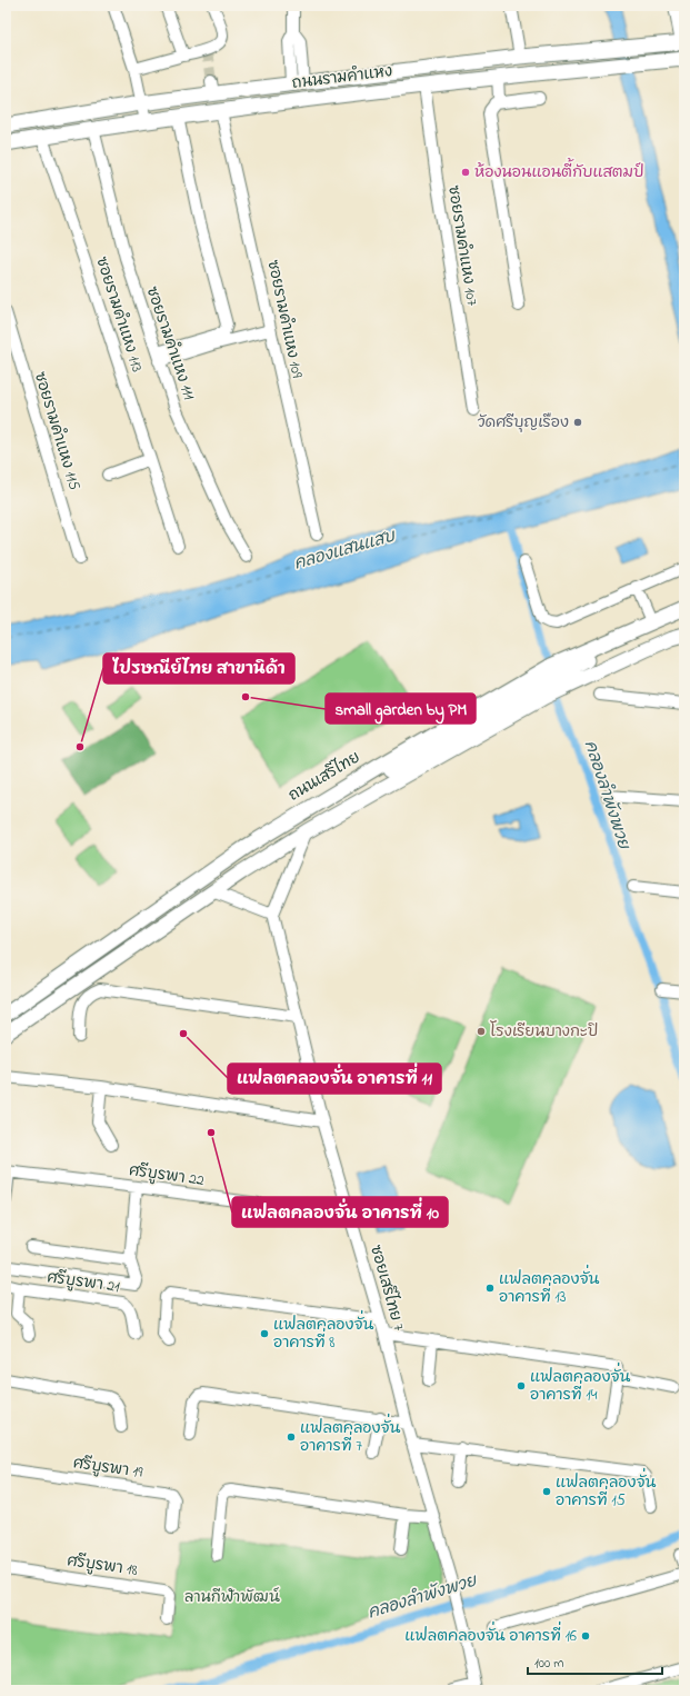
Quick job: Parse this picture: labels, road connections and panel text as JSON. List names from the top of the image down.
{
  "streets": {
    "main road": ["ถนนรามคำแหง", "ถนนเสรีไทย"],
    "street": [
      "ซอยรามคำแหง 107",
      "ซอยรามคำแหง 113",
      "ซอยรามคำแหง 109",
      "ซอยรามคำแหง 111",
      "ซอยรามคำแหง 115",
      "ศรีบูรพา 22",
      "ศรีบูรพา 21",
      "ซอยเสรีไทย 7",
      "ศรีบูรพา 19",
      "ศรีบูรพา 18"
    ]
  },
  "crossings": [
    ["ถนนรามคำแหง", "ซอยรามคำแหง 107"],
    ["ถนนรามคำแหง", "ซอยรามคำแหง 113"],
    ["ถนนรามคำแหง", "ซอยรามคำแหง 109"],
    ["ถนนรามคำแหง", "ซอยรามคำแหง 111"],
    ["ศรีบูรพา 22", "ซอยเสรีไทย 7"]
  ],
  "water": ["คลองแสนแสบ", "คลองลำพังพวย"],
  "parks": ["ลานกีฬาพัฒน์"],
  "places": [
    "ห้องนอนแอนตี้กับแสตมป์",
    "วัดศรีบุญเรือง",
    "small garden by PM",
    "ไปรษณีย์ไทย สาขานิด้า",
    "โรงเรียนบางกะปิ",
    "แฟลตคลองจั่น อาคารที่ 11",
    "แฟลตคลองจั่น อาคารที่ 10",
    "แฟลตคลองจั่น อาคารที่ 13",
    "แฟลตคลองจั่น อาคารที่ 8",
    "แฟลตคลองจั่น อาคารที่ 14",
    "แฟลตคลองจั่น อาคารที่ 7",
    "แฟลตคลองจั่น อาคารที่ 15",
    "แฟลตคลองจั่น อาคารที่ 16"
  ],
  "scale_bar": "100 m"
}
